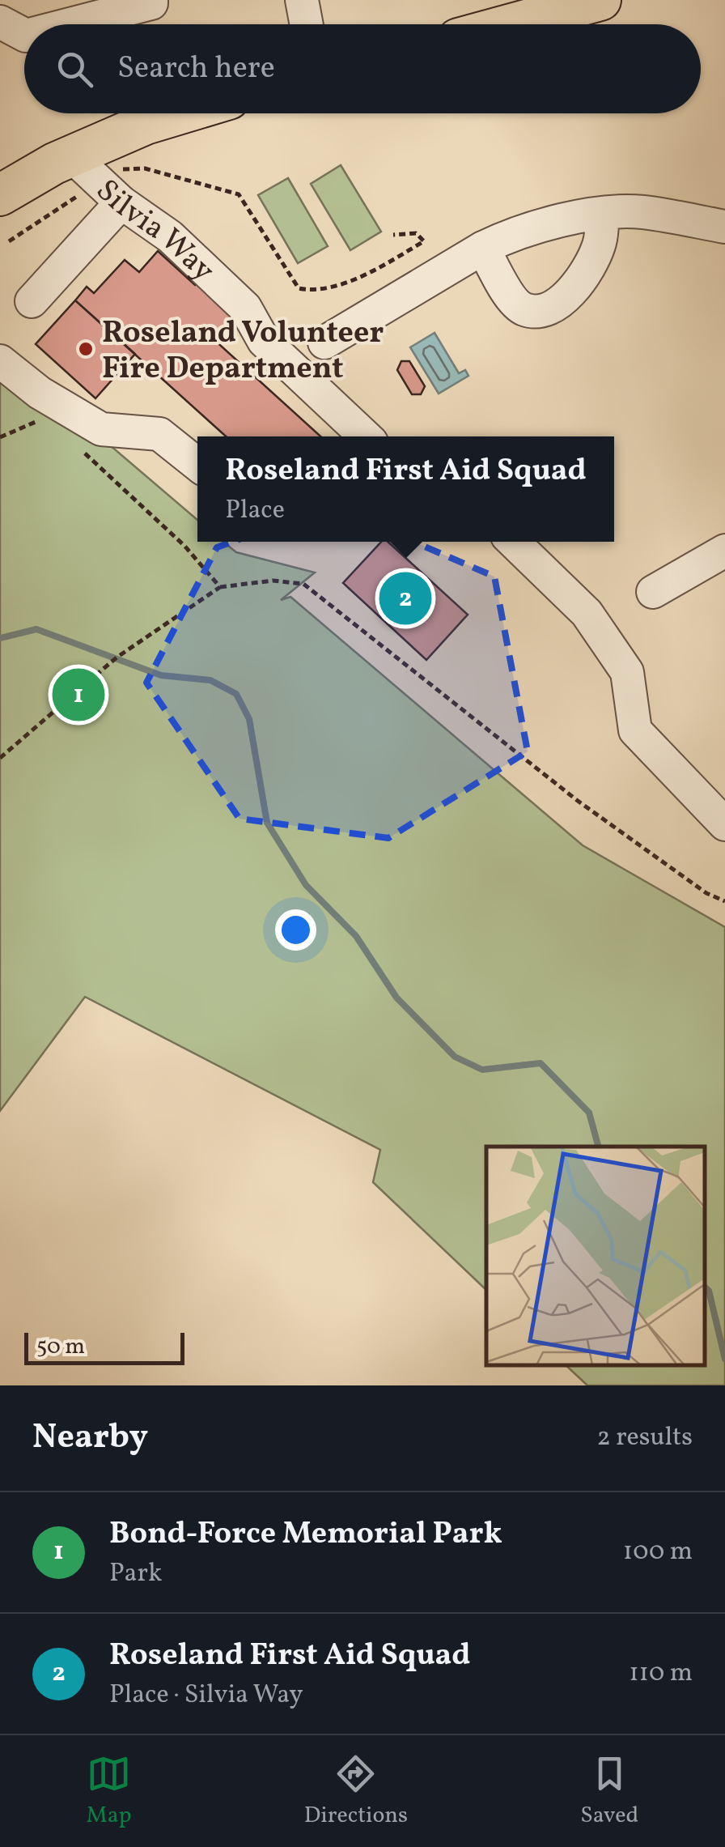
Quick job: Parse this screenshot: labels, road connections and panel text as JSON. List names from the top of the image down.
{
  "streets": {
    "street": ["Silvia Way"]
  },
  "places": ["Roseland Volunteer Fire Department"],
  "scale_bar": "50 m",
  "page": {
    "search": "Search here",
    "popup": ["Roseland First Aid Squad", "Place"],
    "pins": ["2", "1"],
    "scale": "50 m",
    "heading": ["Nearby", "2 results"],
    "list": [
      {
        "mark": "1",
        "name": "Bond-Force Memorial Park",
        "note": "Park",
        "value": "100 m"
      },
      {
        "mark": "2",
        "name": "Roseland First Aid Squad",
        "note": "Place · Silvia Way",
        "value": "110 m"
      }
    ],
    "nav": ["Map", "Directions", "Saved"]
  }
}
